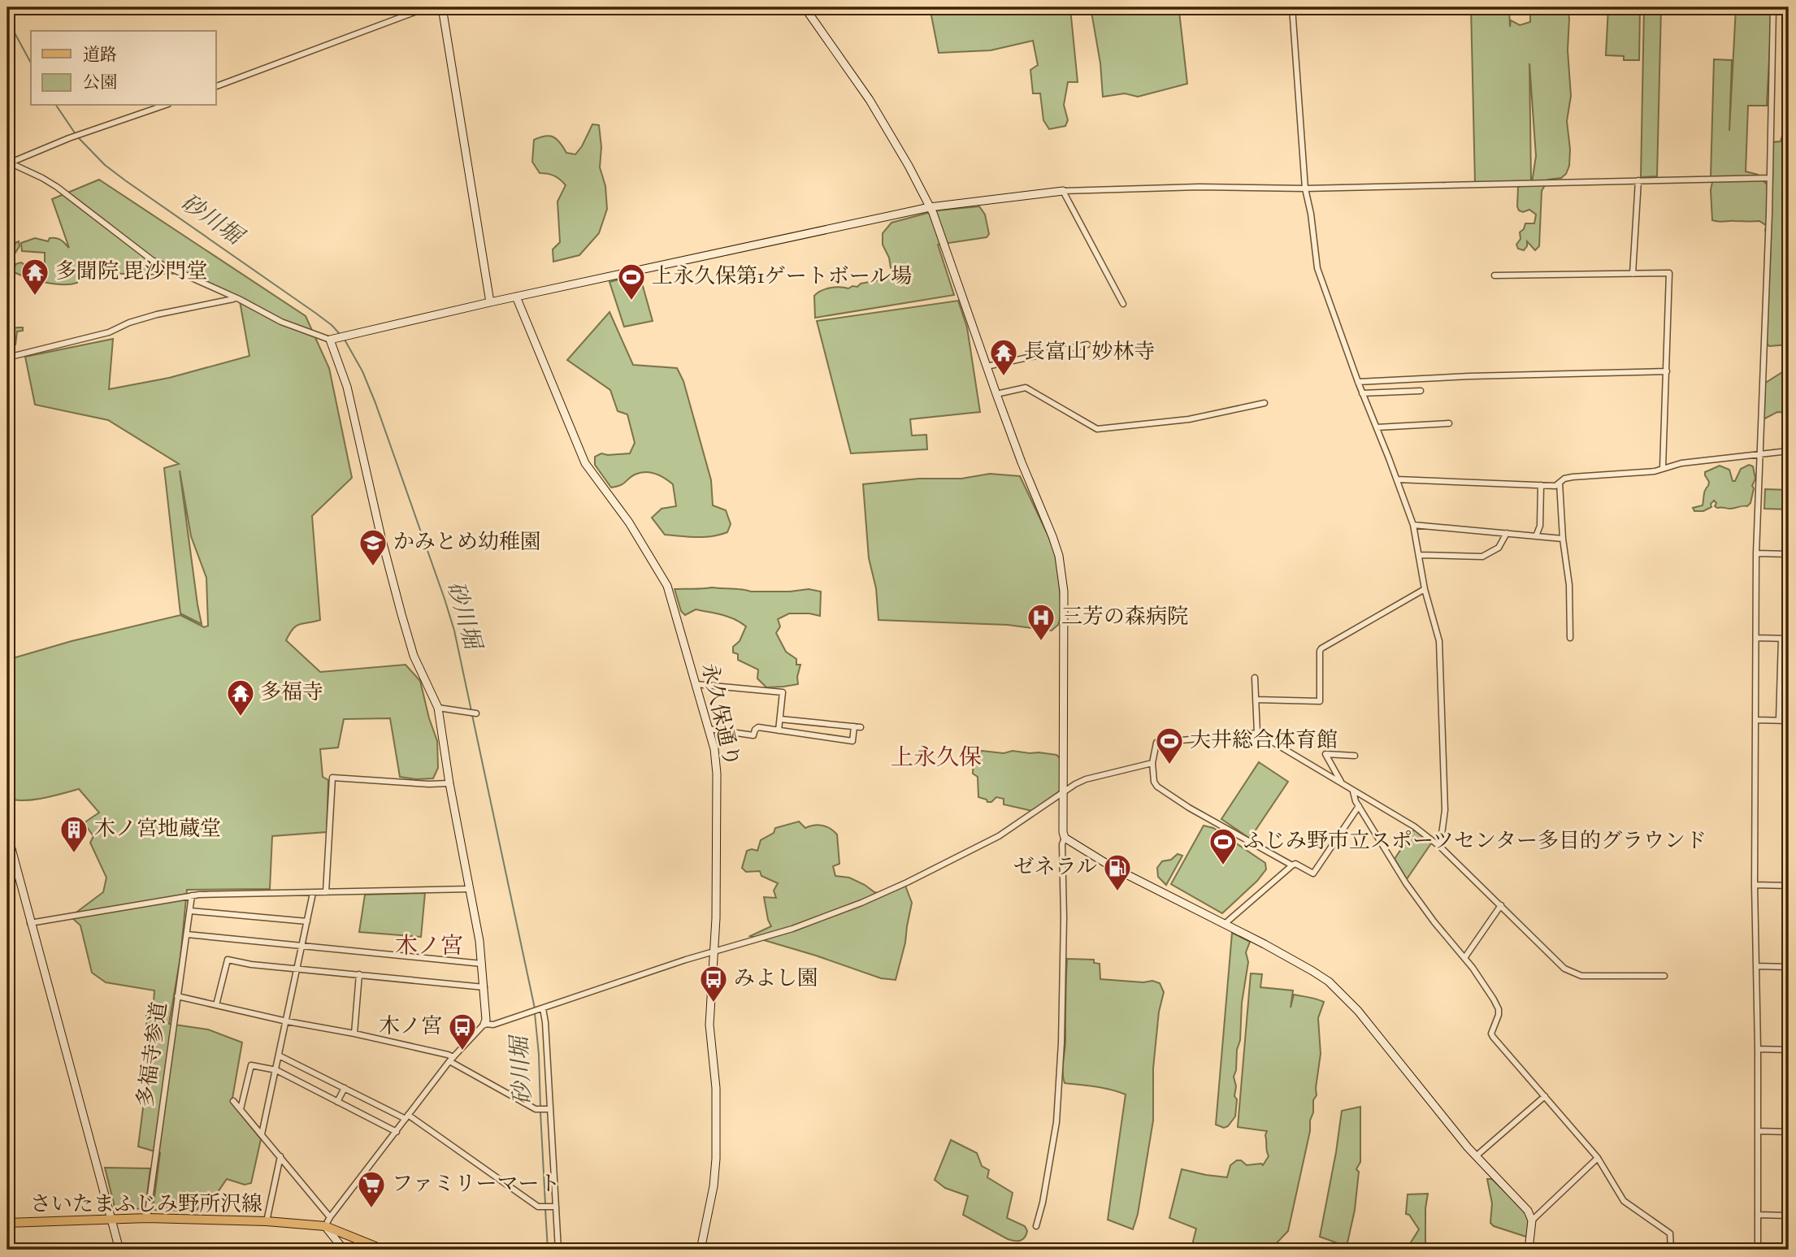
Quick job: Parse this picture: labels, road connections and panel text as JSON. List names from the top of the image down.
{
  "streets": {
    "main road": ["さいたまふじみ野所沢線"],
    "street": ["永久保通り", "多福寺参道"]
  },
  "crossings": [
    ["多福寺参道", "さいたまふじみ野所沢線"]
  ],
  "districts": ["上永久保", "木ノ宮"],
  "water": ["砂川堀"],
  "places": {
    "temple": ["多聞院 毘沙門堂", "長富山 妙林寺", "多福寺"],
    "sports": ["上永久保第1ゲートボール場", "大井総合体育館", "ふじみ野市⽴スポーツセンター多⽬的グラウンド"],
    "school or university": ["かみとめ幼稚園"],
    "hospital": ["三芳の森病院"],
    "building": ["木ノ宮地蔵堂"],
    "fuel station": ["ゼネラル"],
    "bus stop": ["みよし園", "木ノ宮"],
    "supermarket": ["ファミリーマート"]
  },
  "legend": ["道路", "公園"]
}
